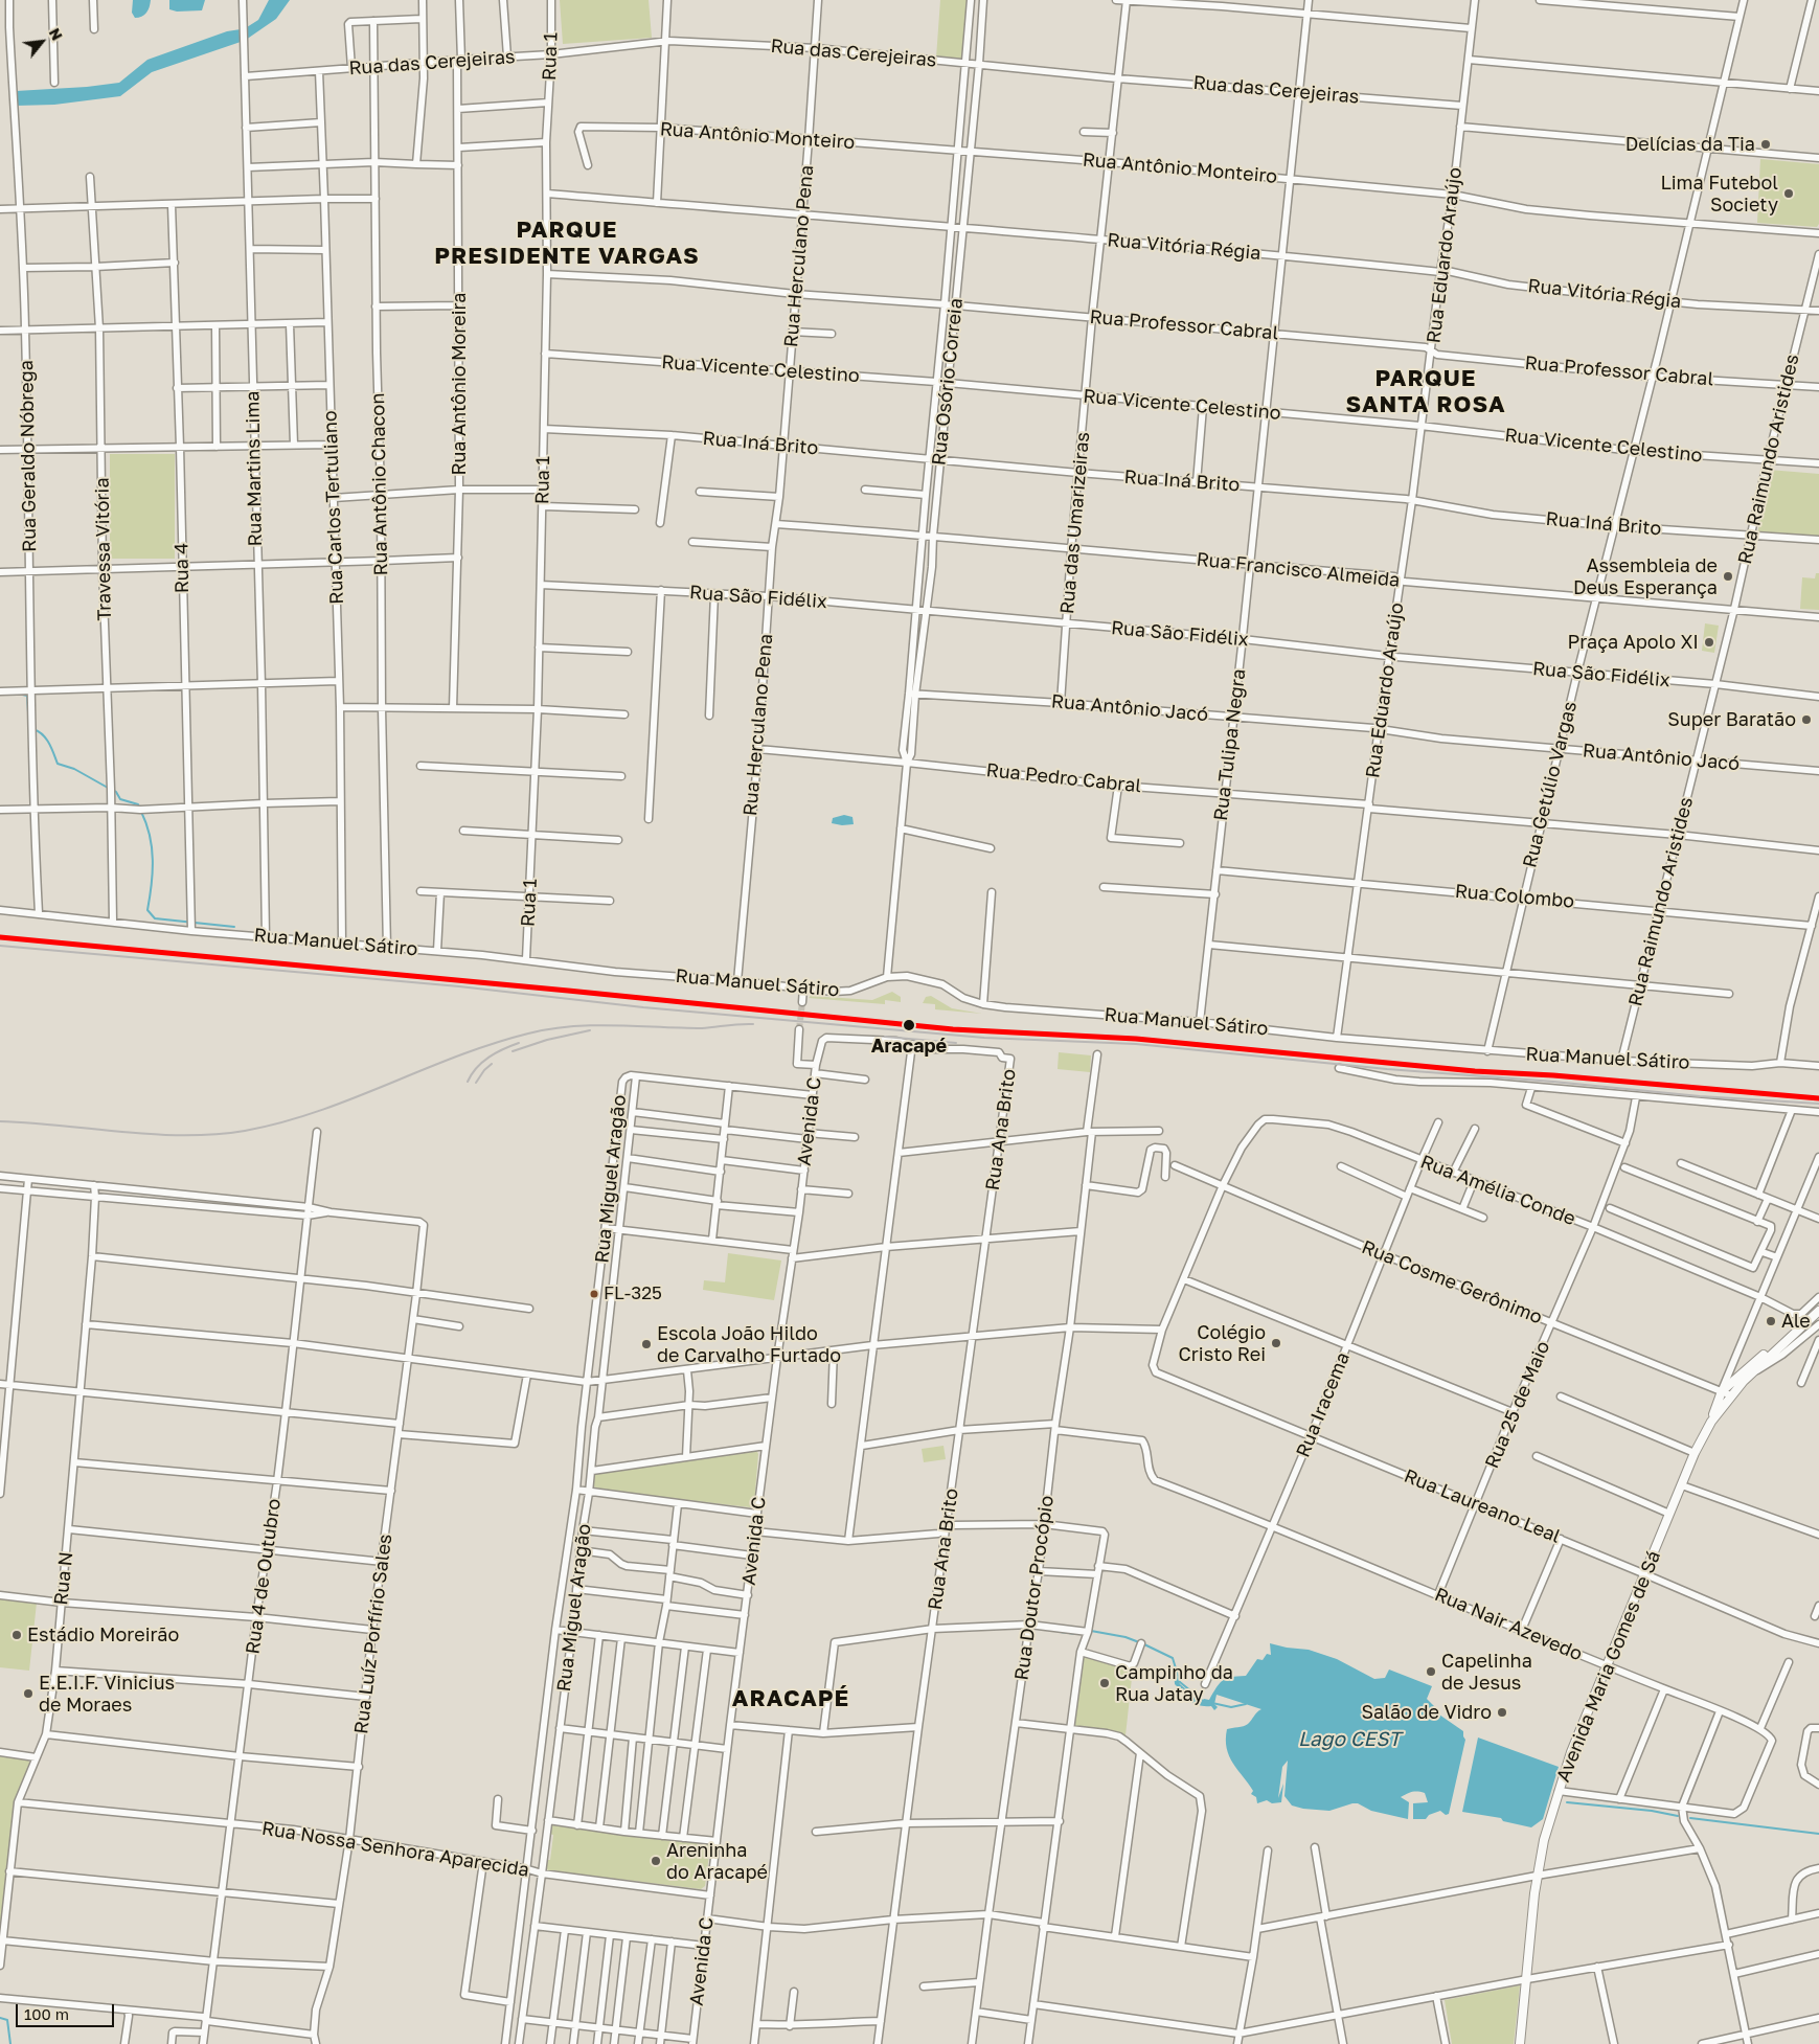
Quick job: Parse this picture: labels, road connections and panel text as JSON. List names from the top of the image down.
{
  "streets": {
    "street": [
      "Rua das Cerejeiras",
      "Rua 1",
      "Rua Antônio Monteiro",
      "Rua Vitória Régia",
      "Rua Eduardo Araújo",
      "Rua Herculano Pena",
      "Rua Professor Cabral",
      "Rua Vicente Celestino",
      "Rua Osório Correia",
      "Rua Antônio Moreira",
      "Rua Iná Brito",
      "Rua Geraldo Nóbrega",
      "Rua Raimundo Aristides",
      "Rua Martins Lima",
      "Rua Antônio Chacon",
      "Rua Carlos Tertuliano",
      "Rua das Umarizeiras",
      "Travessa Vitória",
      "Rua 4",
      "Rua Francisco Almeida",
      "Rua São Fidélix",
      "Rua Antônio Jacó",
      "Rua Tulipa Negra",
      "Rua Pedro Cabral",
      "Rua Getúlio Vargas",
      "Rua Colombo",
      "Rua Manuel Sátiro",
      "Avenida C",
      "Rua Ana Brito",
      "Rua Miguel Aragão",
      "Rua Amélia Conde",
      "Rua Cosme Gerônimo",
      "Rua Iracema",
      "Rua 25 de Maio",
      "Rua Laureano Leal",
      "Rua 4 de Outubro",
      "Rua N",
      "Rua Doutor Procópio",
      "Rua Nair Azevedo",
      "Rua Luíz Porfírio Sales",
      "Avenida Maria Gomes de Sá",
      "Rua Nossa Senhora Aparecida"
    ]
  },
  "crossings": [
    ["Rua das Cerejeiras", "Rua 1"],
    ["Rua das Cerejeiras", "Rua Eduardo Araújo"],
    ["Rua das Cerejeiras", "Rua Herculano Pena"],
    ["Rua das Cerejeiras", "Rua Osório Correia"],
    ["Rua das Cerejeiras", "Rua Antônio Moreira"],
    ["Rua das Cerejeiras", "Rua Martins Lima"],
    ["Rua das Cerejeiras", "Rua Antônio Chacon"],
    ["Rua das Cerejeiras", "Rua Carlos Tertuliano"],
    ["Rua das Cerejeiras", "Rua das Umarizeiras"],
    ["Rua das Cerejeiras", "Rua Tulipa Negra"],
    ["Rua 1", "Rua Vitória Régia"],
    ["Rua 1", "Rua Professor Cabral"],
    ["Rua 1", "Rua Vicente Celestino"],
    ["Rua 1", "Rua Iná Brito"],
    ["Rua 1", "Rua São Fidélix"],
    ["Rua 1", "Rua Manuel Sátiro"],
    ["Rua Antônio Monteiro", "Rua Eduardo Araújo"],
    ["Rua Antônio Monteiro", "Rua Herculano Pena"],
    ["Rua Antônio Monteiro", "Rua Osório Correia"],
    ["Rua Antônio Monteiro", "Rua das Umarizeiras"],
    ["Rua Antônio Monteiro", "Rua Tulipa Negra"],
    ["Rua Antônio Monteiro", "Rua Getúlio Vargas"],
    ["Rua Vitória Régia", "Rua Eduardo Araújo"],
    ["Rua Vitória Régia", "Rua Herculano Pena"],
    ["Rua Vitória Régia", "Rua Osório Correia"],
    ["Rua Vitória Régia", "Rua Raimundo Aristides"],
    ["Rua Vitória Régia", "Rua das Umarizeiras"],
    ["Rua Vitória Régia", "Rua Tulipa Negra"],
    ["Rua Vitória Régia", "Rua Getúlio Vargas"],
    ["Rua Eduardo Araújo", "Rua Professor Cabral"],
    ["Rua Eduardo Araújo", "Rua Vicente Celestino"],
    ["Rua Eduardo Araújo", "Rua Iná Brito"],
    ["Rua Eduardo Araújo", "Rua Francisco Almeida"],
    ["Rua Eduardo Araújo", "Rua São Fidélix"],
    ["Rua Eduardo Araújo", "Rua Antônio Jacó"],
    ["Rua Eduardo Araújo", "Rua Pedro Cabral"],
    ["Rua Eduardo Araújo", "Rua Colombo"],
    ["Rua Eduardo Araújo", "Rua Manuel Sátiro"],
    ["Rua Herculano Pena", "Rua Professor Cabral"],
    ["Rua Herculano Pena", "Rua Vicente Celestino"],
    ["Rua Herculano Pena", "Rua Iná Brito"],
    ["Rua Herculano Pena", "Rua Francisco Almeida"],
    ["Rua Herculano Pena", "Rua São Fidélix"],
    ["Rua Herculano Pena", "Rua Pedro Cabral"],
    ["Rua Herculano Pena", "Rua Manuel Sátiro"],
    ["Rua Professor Cabral", "Rua Osório Correia"],
    ["Rua Professor Cabral", "Rua Raimundo Aristides"],
    ["Rua Professor Cabral", "Rua das Umarizeiras"],
    ["Rua Professor Cabral", "Rua Tulipa Negra"],
    ["Rua Professor Cabral", "Rua Getúlio Vargas"],
    ["Rua Vicente Celestino", "Rua Osório Correia"],
    ["Rua Vicente Celestino", "Rua Raimundo Aristides"],
    ["Rua Vicente Celestino", "Rua das Umarizeiras"],
    ["Rua Vicente Celestino", "Rua Tulipa Negra"],
    ["Rua Vicente Celestino", "Rua Getúlio Vargas"],
    ["Rua Osório Correia", "Rua Iná Brito"],
    ["Rua Osório Correia", "Rua Francisco Almeida"],
    ["Rua Osório Correia", "Rua São Fidélix"],
    ["Rua Osório Correia", "Rua Antônio Jacó"],
    ["Rua Osório Correia", "Rua Pedro Cabral"],
    ["Rua Osório Correia", "Rua Manuel Sátiro"],
    ["Rua Iná Brito", "Rua Raimundo Aristides"],
    ["Rua Iná Brito", "Rua das Umarizeiras"],
    ["Rua Iná Brito", "Rua Tulipa Negra"],
    ["Rua Iná Brito", "Rua Getúlio Vargas"],
    ["Rua Geraldo Nóbrega", "Rua Manuel Sátiro"],
    ["Rua Raimundo Aristides", "Rua Francisco Almeida"],
    ["Rua Raimundo Aristides", "Rua São Fidélix"],
    ["Rua Raimundo Aristides", "Rua Antônio Jacó"],
    ["Rua Raimundo Aristides", "Rua Pedro Cabral"],
    ["Rua Raimundo Aristides", "Rua Colombo"],
    ["Rua Raimundo Aristides", "Rua Manuel Sátiro"],
    ["Rua Martins Lima", "Rua Manuel Sátiro"],
    ["Rua Antônio Chacon", "Rua Manuel Sátiro"],
    ["Rua Carlos Tertuliano", "Rua Manuel Sátiro"],
    ["Rua das Umarizeiras", "Rua Francisco Almeida"],
    ["Rua das Umarizeiras", "Rua São Fidélix"],
    ["Rua das Umarizeiras", "Rua Antônio Jacó"],
    ["Travessa Vitória", "Rua Manuel Sátiro"],
    ["Rua 4", "Rua Manuel Sátiro"],
    ["Rua Francisco Almeida", "Rua Tulipa Negra"],
    ["Rua Francisco Almeida", "Rua Getúlio Vargas"],
    ["Rua São Fidélix", "Rua Tulipa Negra"],
    ["Rua São Fidélix", "Rua Getúlio Vargas"],
    ["Rua Antônio Jacó", "Rua Tulipa Negra"],
    ["Rua Antônio Jacó", "Rua Getúlio Vargas"],
    ["Rua Tulipa Negra", "Rua Pedro Cabral"],
    ["Rua Tulipa Negra", "Rua Colombo"],
    ["Rua Tulipa Negra", "Rua Manuel Sátiro"],
    ["Rua Pedro Cabral", "Rua Getúlio Vargas"],
    ["Rua Getúlio Vargas", "Rua Colombo"],
    ["Rua Getúlio Vargas", "Rua Manuel Sátiro"],
    ["Avenida C", "Rua Ana Brito"],
    ["Avenida C", "Rua Nossa Senhora Aparecida"],
    ["Rua Miguel Aragão", "Rua Nossa Senhora Aparecida"],
    ["Rua Amélia Conde", "Rua Cosme Gerônimo"],
    ["Rua Amélia Conde", "Rua Iracema"],
    ["Rua Amélia Conde", "Rua 25 de Maio"],
    ["Rua Amélia Conde", "Avenida Maria Gomes de Sá"],
    ["Rua Cosme Gerônimo", "Rua Iracema"],
    ["Rua Cosme Gerônimo", "Rua 25 de Maio"],
    ["Rua Cosme Gerônimo", "Avenida Maria Gomes de Sá"],
    ["Rua Iracema", "Rua Laureano Leal"],
    ["Rua Iracema", "Rua Nair Azevedo"],
    ["Rua 25 de Maio", "Rua Laureano Leal"],
    ["Rua 25 de Maio", "Rua Nair Azevedo"],
    ["Rua Laureano Leal", "Avenida Maria Gomes de Sá"],
    ["Rua 4 de Outubro", "Rua Nossa Senhora Aparecida"],
    ["Rua N", "Rua Nossa Senhora Aparecida"],
    ["Rua Doutor Procópio", "Rua Nair Azevedo"],
    ["Rua Nair Azevedo", "Avenida Maria Gomes de Sá"],
    ["Rua Luíz Porfírio Sales", "Rua Nossa Senhora Aparecida"]
  ],
  "districts": ["PARQUE PRESIDENTE VARGAS", "PARQUE SANTA ROSA", "ARACAPÉ"],
  "water": ["Lago CEST"],
  "places": [
    "Delícias da Tia",
    "Lima Futebol Society",
    "Assembleia de Deus Esperança",
    "Praça Apolo XI",
    "Super Baratão",
    "Aracapé",
    "FL-325",
    "Ale",
    "Colégio Cristo Rei",
    "Escola João Hildo de Carvalho Furtado",
    "Estádio Moreirão",
    "Capelinha de Jesus",
    "Campinho da Rua Jatay",
    "E.E.I.F. Vinicius de Moraes",
    "Salão de Vidro",
    "Areninha do Aracapé"
  ],
  "scale_bar": "100 m",
  "north": "top right"
}
